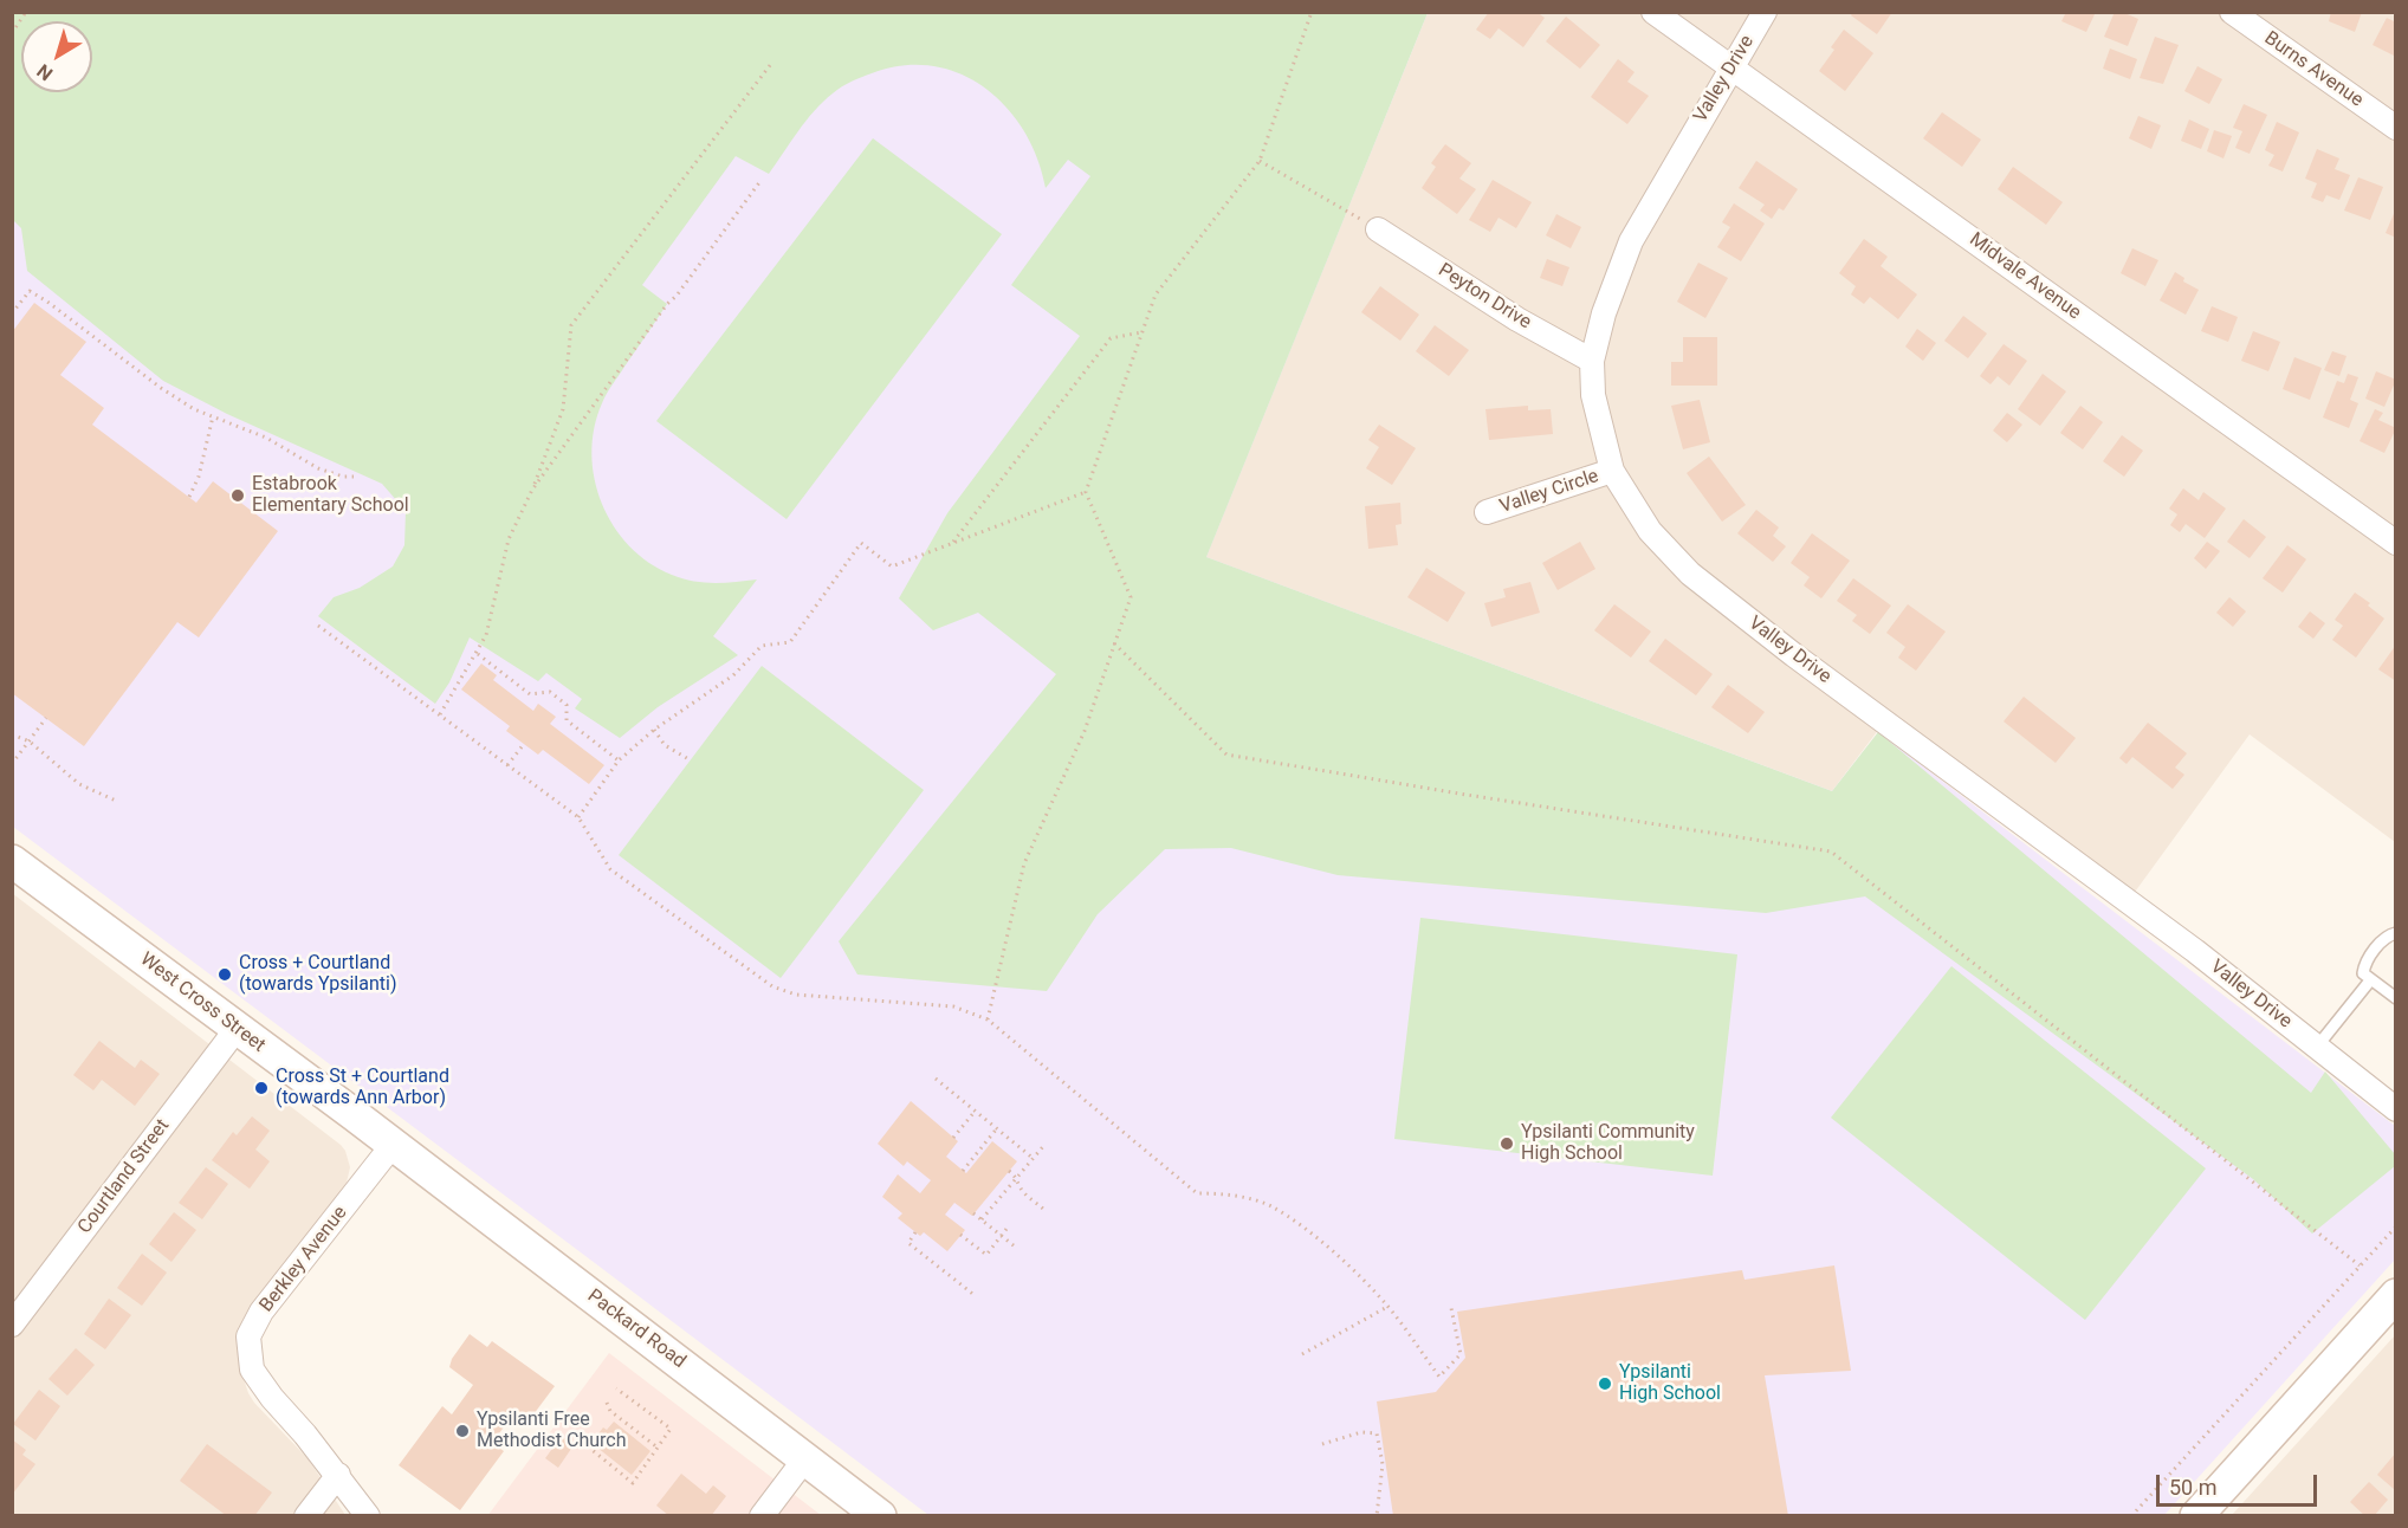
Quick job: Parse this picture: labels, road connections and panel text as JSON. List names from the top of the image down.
{
  "streets": {
    "main road": ["West Cross Street", "Packard Road"],
    "street": [
      "Burns Avenue",
      "Valley Drive",
      "Midvale Avenue",
      "Peyton Drive",
      "Valley Circle",
      "Courtland Street",
      "Berkley Avenue"
    ]
  },
  "crossings": [
    ["Valley Drive", "Midvale Avenue"],
    ["Valley Drive", "Peyton Drive"],
    ["Valley Drive", "Valley Circle"],
    ["West Cross Street", "Courtland Street"],
    ["West Cross Street", "Berkley Avenue"],
    ["West Cross Street", "Packard Road"],
    ["Berkley Avenue", "Packard Road"]
  ],
  "places": [
    "Estabrook Elementary School",
    "Cross + Courtland (towards Ypsilanti)",
    "Cross St + Courtland (towards Ann Arbor)",
    "Ypsilanti Community High School",
    "Ypsilanti High School",
    "Ypsilanti Free Methodist Church"
  ],
  "scale_bar": "50 m",
  "north": "bottom left"
}
